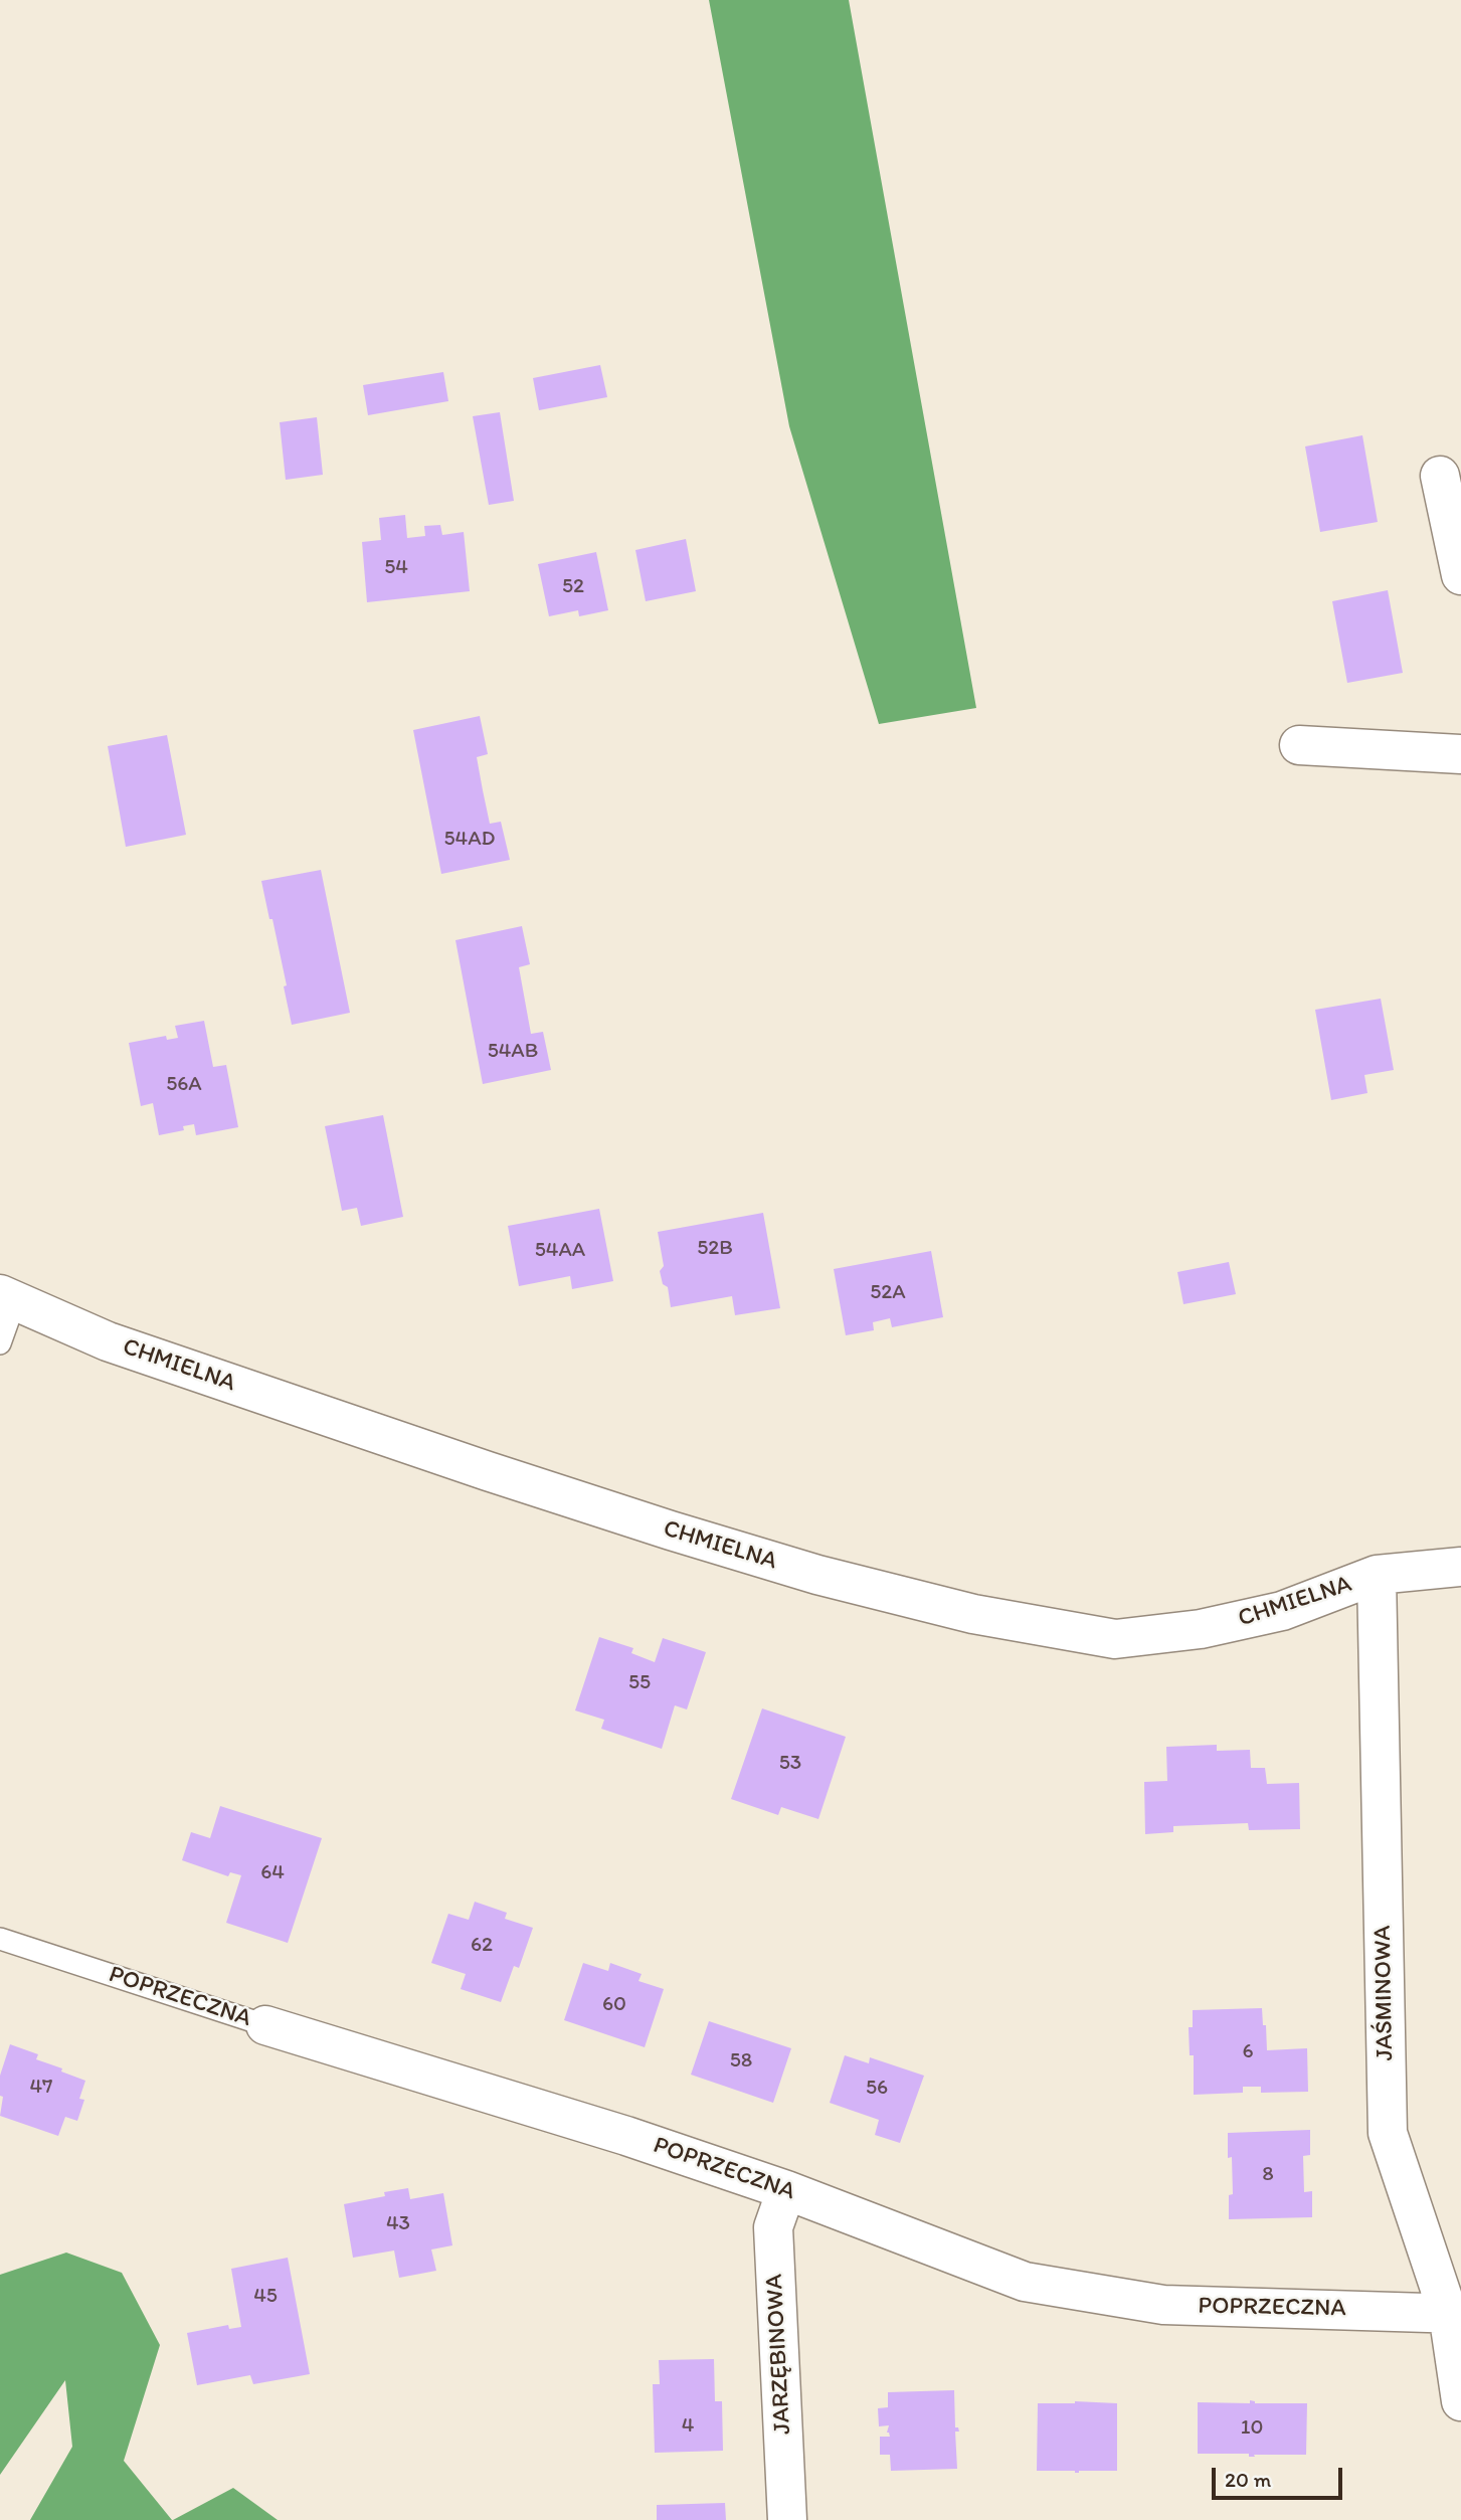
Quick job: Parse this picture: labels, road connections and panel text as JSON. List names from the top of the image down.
{
  "streets": {
    "street": [
      "CHMIELNA",
      "JAŚMINOWA",
      "POPRZECZNA",
      "JARZĘBINOWA"
    ]
  },
  "crossings": [
    ["CHMIELNA", "JAŚMINOWA"],
    ["JAŚMINOWA", "POPRZECZNA"],
    ["POPRZECZNA", "JARZĘBINOWA"]
  ],
  "house_numbers": [
    "54",
    "52",
    "54AD",
    "54AB",
    "56A",
    "52B",
    "54AA",
    "52A",
    "55",
    "53",
    "64",
    "62",
    "60",
    "6",
    "58",
    "47",
    "56",
    "8",
    "43",
    "45",
    "4",
    "10"
  ],
  "scale_bar": "20 m"
}
